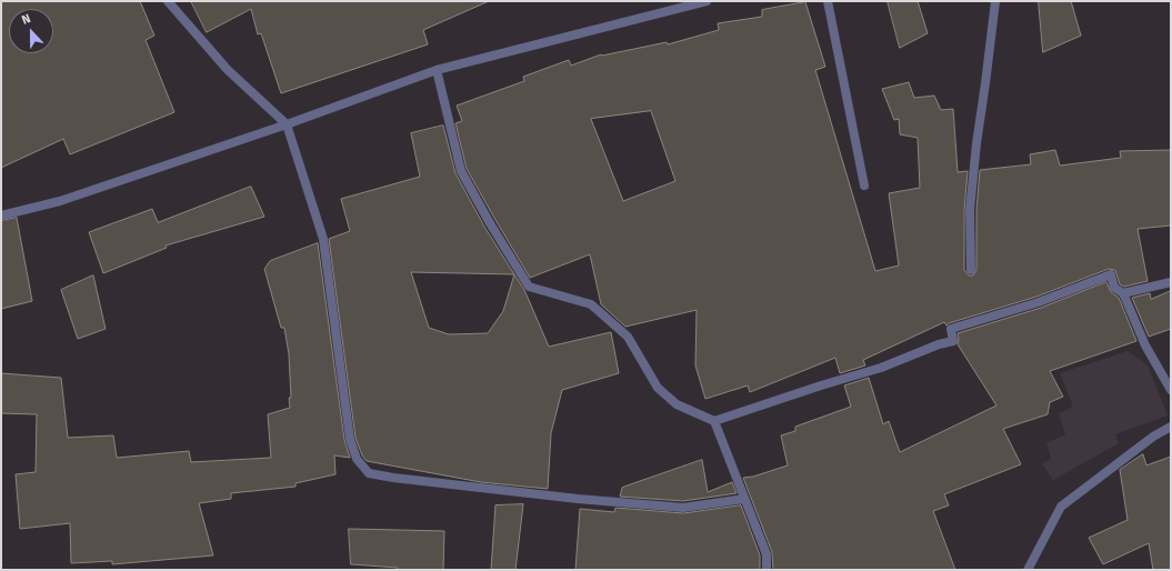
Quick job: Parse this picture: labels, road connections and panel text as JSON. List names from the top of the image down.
{
  "north": "top"
}
